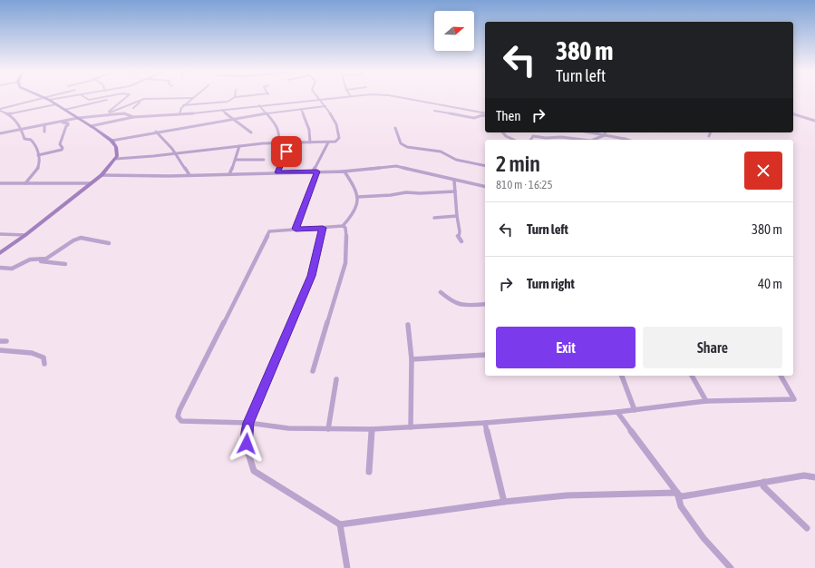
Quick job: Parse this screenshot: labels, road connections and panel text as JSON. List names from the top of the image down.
{
  "north": "right",
  "page": {
    "turn": ["380 m", "Turn left"],
    "then": "Then",
    "heading": ["2 min", "810 m · 16:25"],
    "list": [
      {
        "name": "Turn left",
        "value": "380 m"
      },
      {
        "name": "Turn right",
        "value": "40 m"
      }
    ],
    "buttons": ["Exit", "Share"]
  }
}
